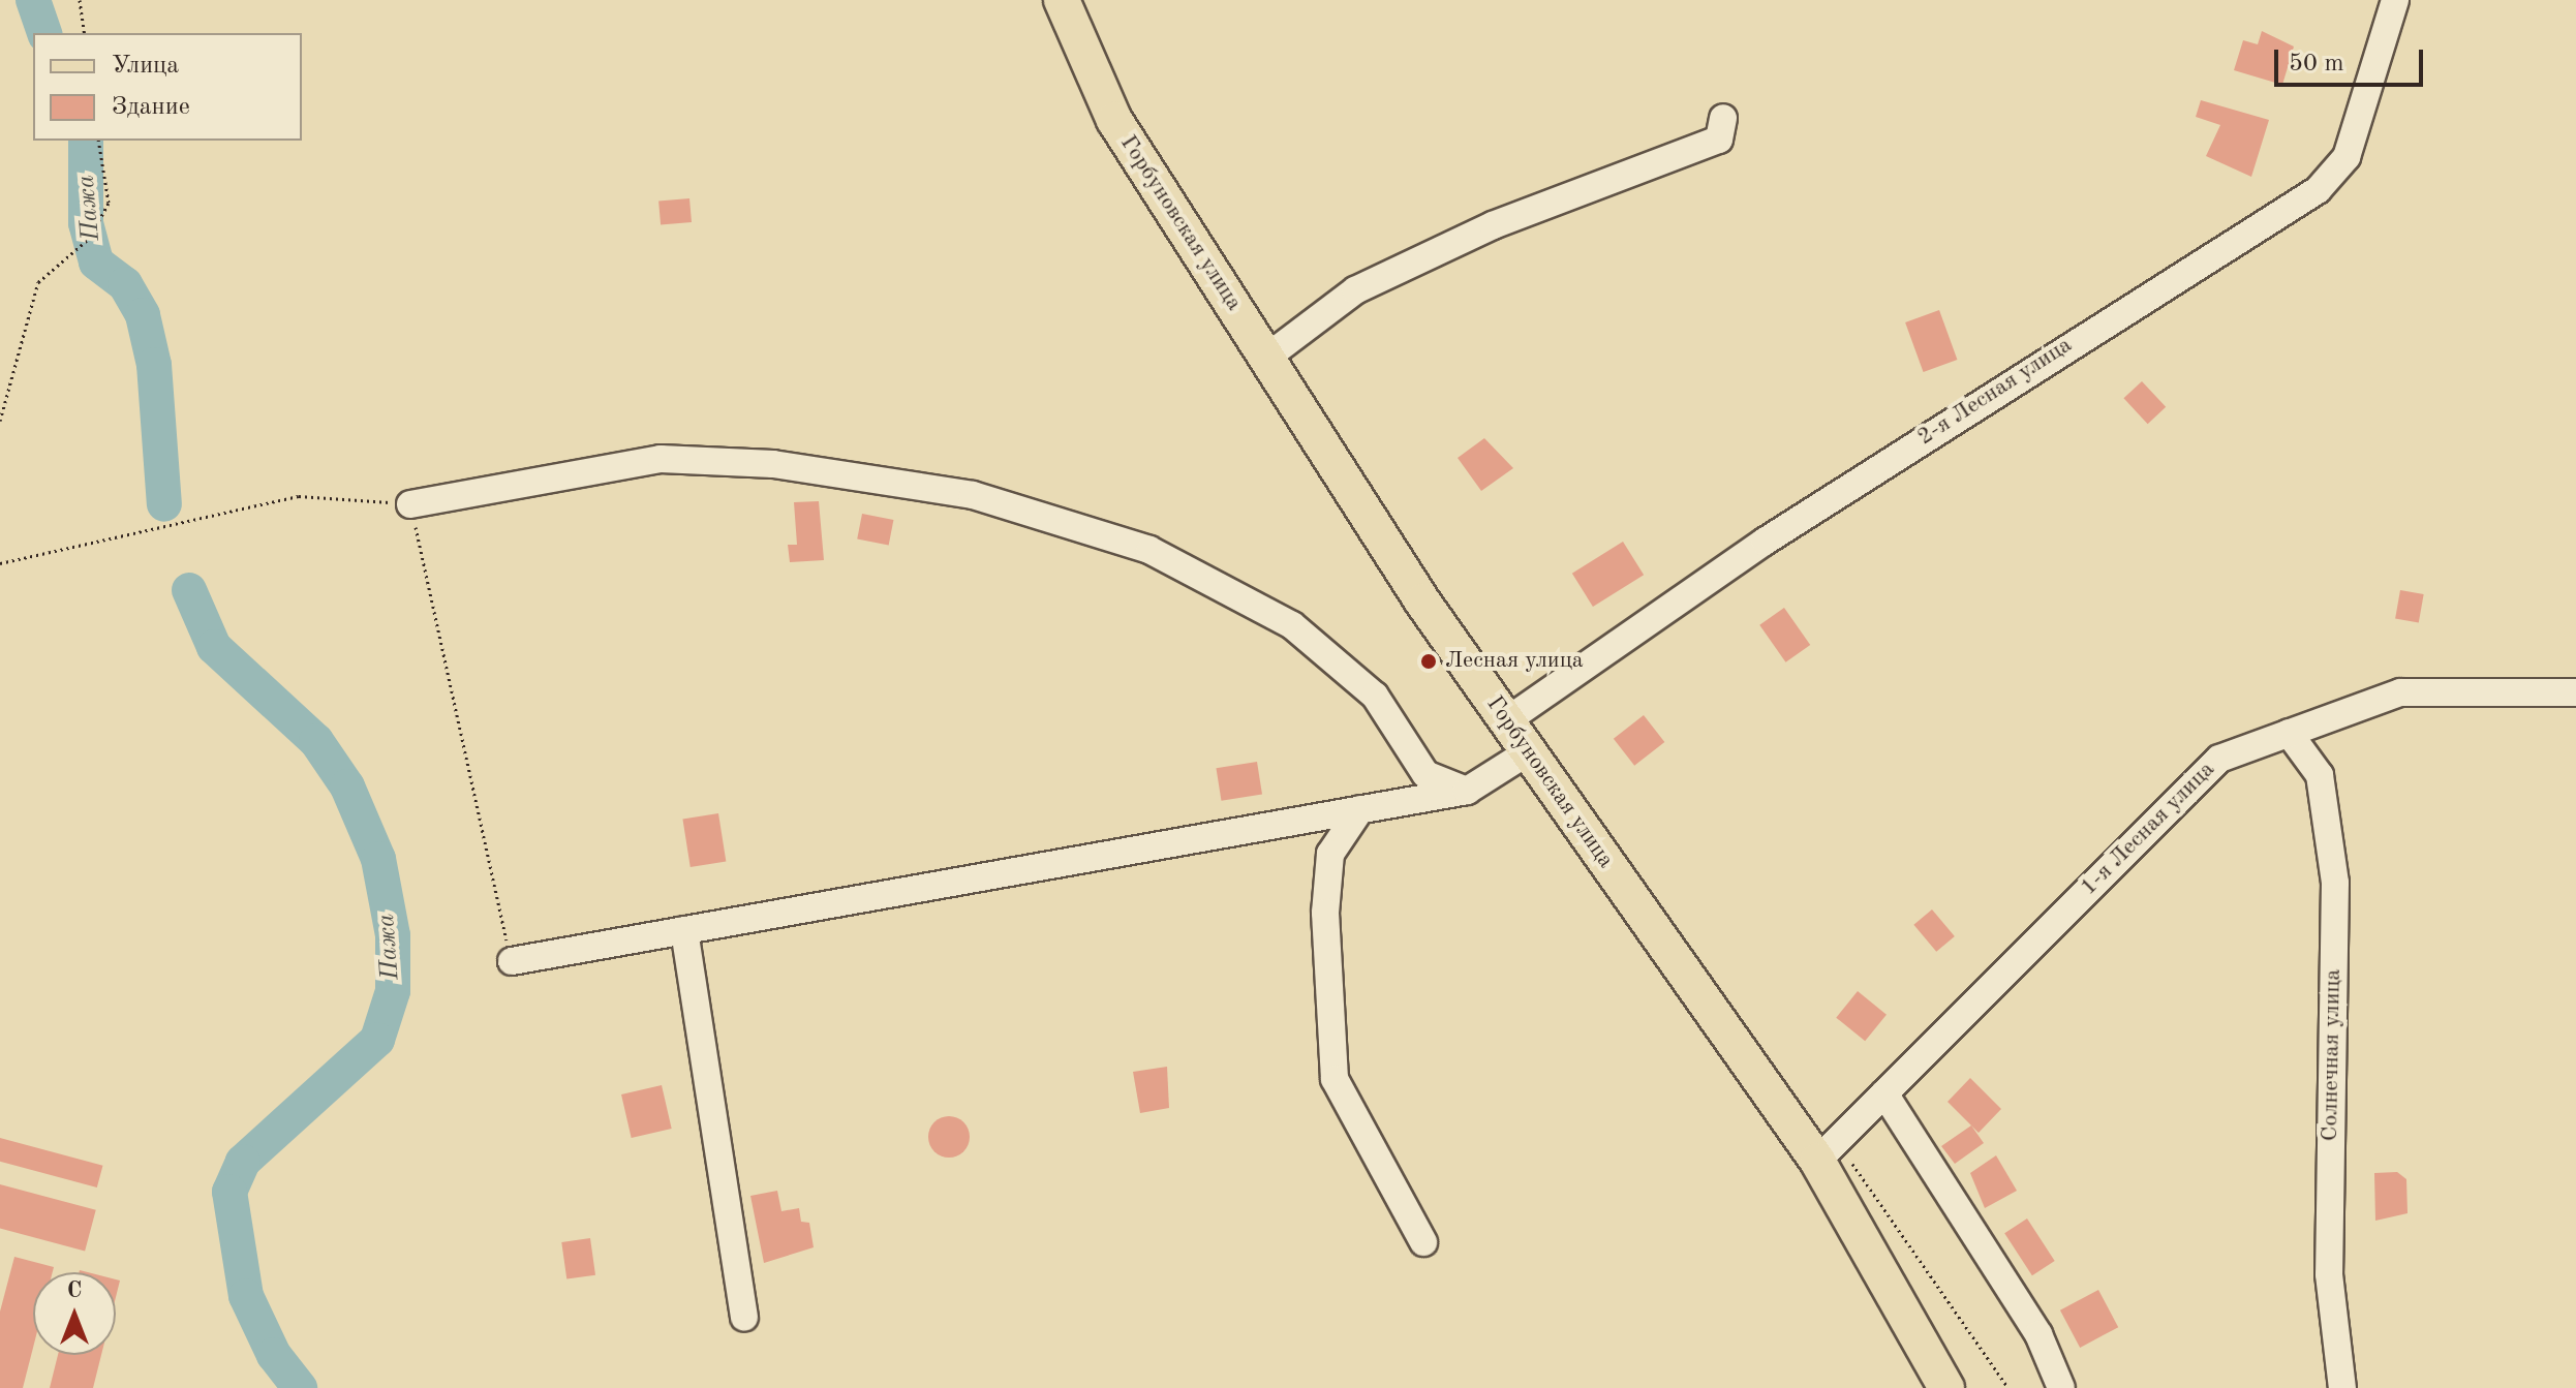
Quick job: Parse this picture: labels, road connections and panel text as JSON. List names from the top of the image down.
{
  "streets": {
    "main road": ["Горбуновская улица"],
    "street": ["2-я Лесная улица", "1-я Лесная улица", "Солнечная улица"]
  },
  "crossings": [
    ["Горбуновская улица", "2-я Лесная улица"],
    ["Горбуновская улица", "1-я Лесная улица"],
    ["1-я Лесная улица", "Солнечная улица"]
  ],
  "water": ["Пажа"],
  "places": ["Лесная улица"],
  "legend": ["Улица", "Здание"],
  "scale_bar": "50 m",
  "north": "top"
}
